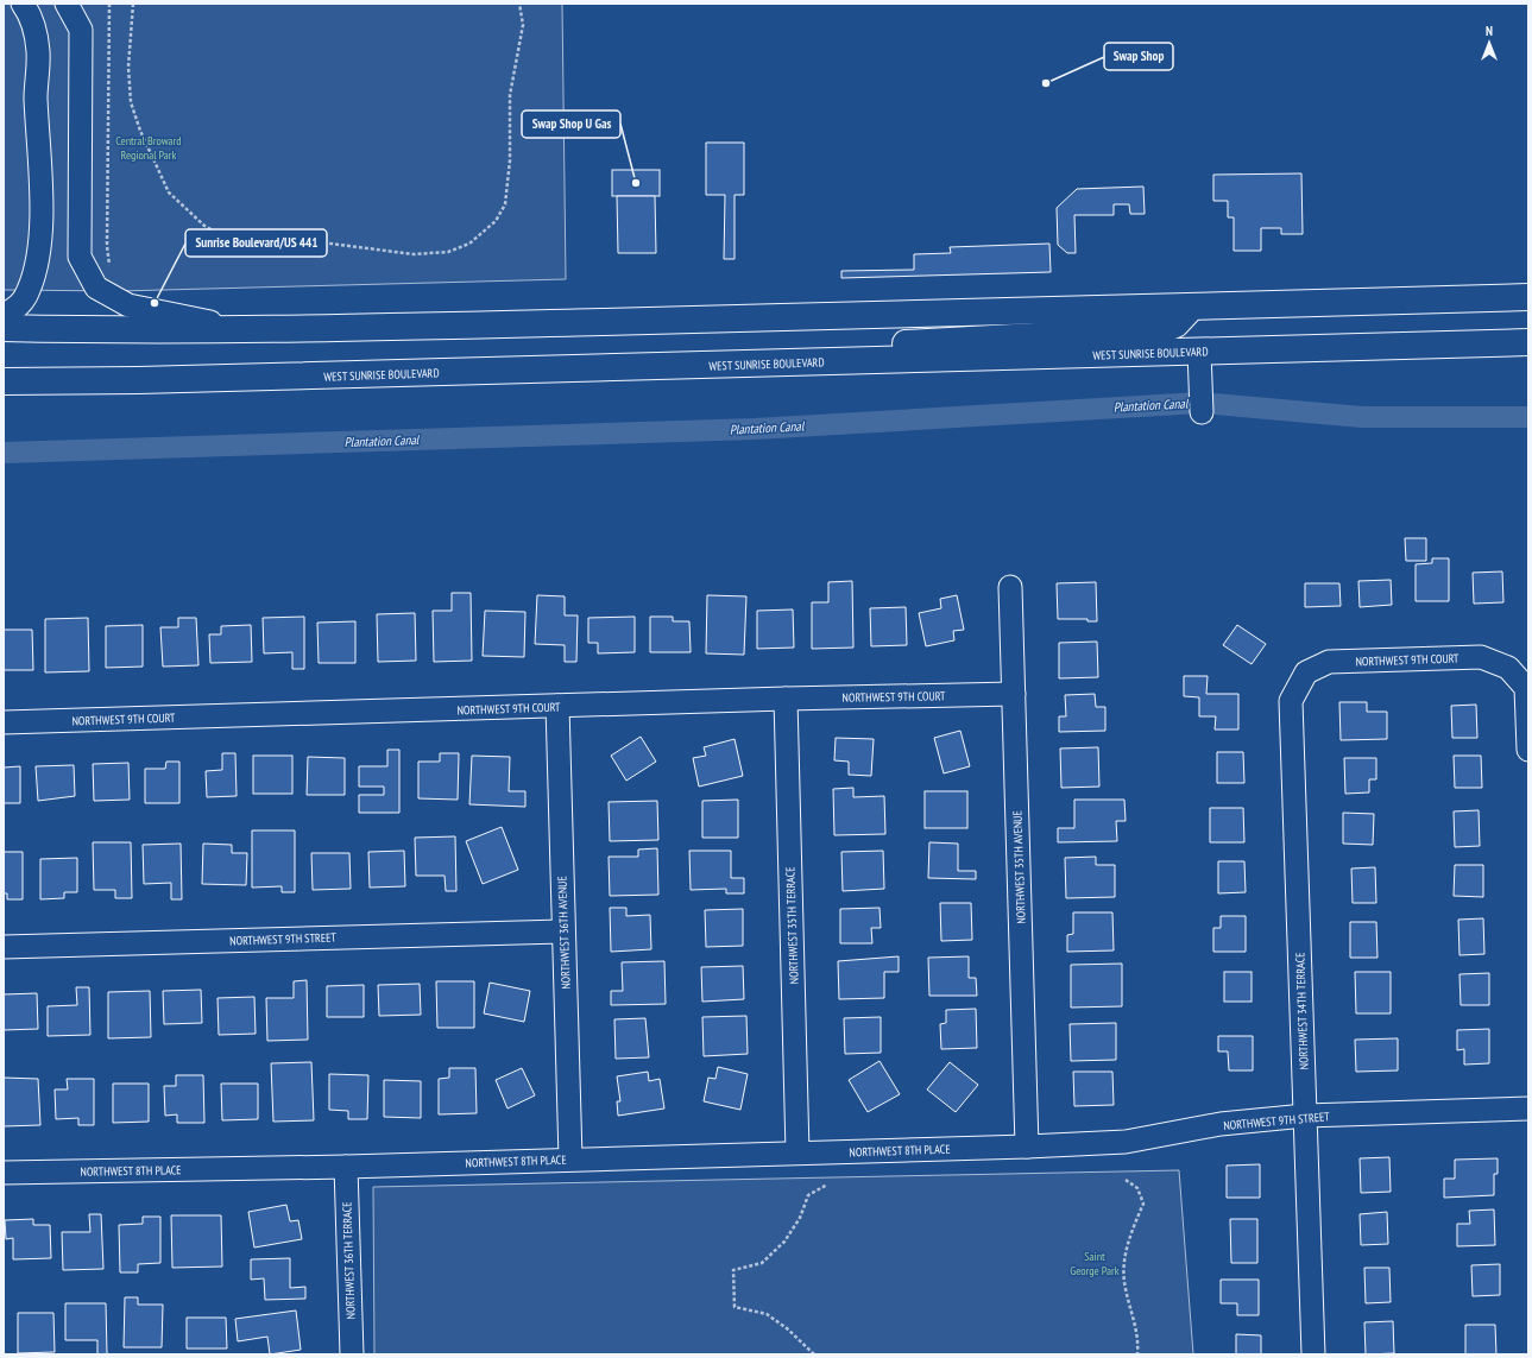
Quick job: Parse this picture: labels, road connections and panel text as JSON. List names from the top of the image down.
{
  "streets": {
    "main road": ["WEST SUNRISE BOULEVARD"],
    "street": [
      "NORTHWEST 9TH COURT",
      "NORTHWEST 35TH AVENUE",
      "NORTHWEST 35TH TERRACE",
      "NORTHWEST 36TH AVENUE",
      "NORTHWEST 9TH STREET",
      "NORTHWEST 34TH TERRACE",
      "NORTHWEST 8TH PLACE",
      "NORTHWEST 36TH TERRACE"
    ]
  },
  "crossings": [
    ["NORTHWEST 9TH COURT", "NORTHWEST 35TH AVENUE"],
    ["NORTHWEST 9TH COURT", "NORTHWEST 35TH TERRACE"],
    ["NORTHWEST 9TH COURT", "NORTHWEST 36TH AVENUE"],
    ["NORTHWEST 9TH COURT", "NORTHWEST 34TH TERRACE"],
    ["NORTHWEST 35TH AVENUE", "NORTHWEST 9TH STREET"],
    ["NORTHWEST 35TH AVENUE", "NORTHWEST 8TH PLACE"],
    ["NORTHWEST 35TH TERRACE", "NORTHWEST 8TH PLACE"],
    ["NORTHWEST 36TH AVENUE", "NORTHWEST 9TH STREET"],
    ["NORTHWEST 36TH AVENUE", "NORTHWEST 8TH PLACE"],
    ["NORTHWEST 9TH STREET", "NORTHWEST 34TH TERRACE"],
    ["NORTHWEST 9TH STREET", "NORTHWEST 8TH PLACE"],
    ["NORTHWEST 8TH PLACE", "NORTHWEST 36TH TERRACE"]
  ],
  "water": ["Plantation Canal"],
  "parks": ["Central Broward Regional Park", "Saint George Park"],
  "places": ["Swap Shop", "Swap Shop U Gas", "Sunrise Boulevard/US 441"],
  "north": "top"
}
